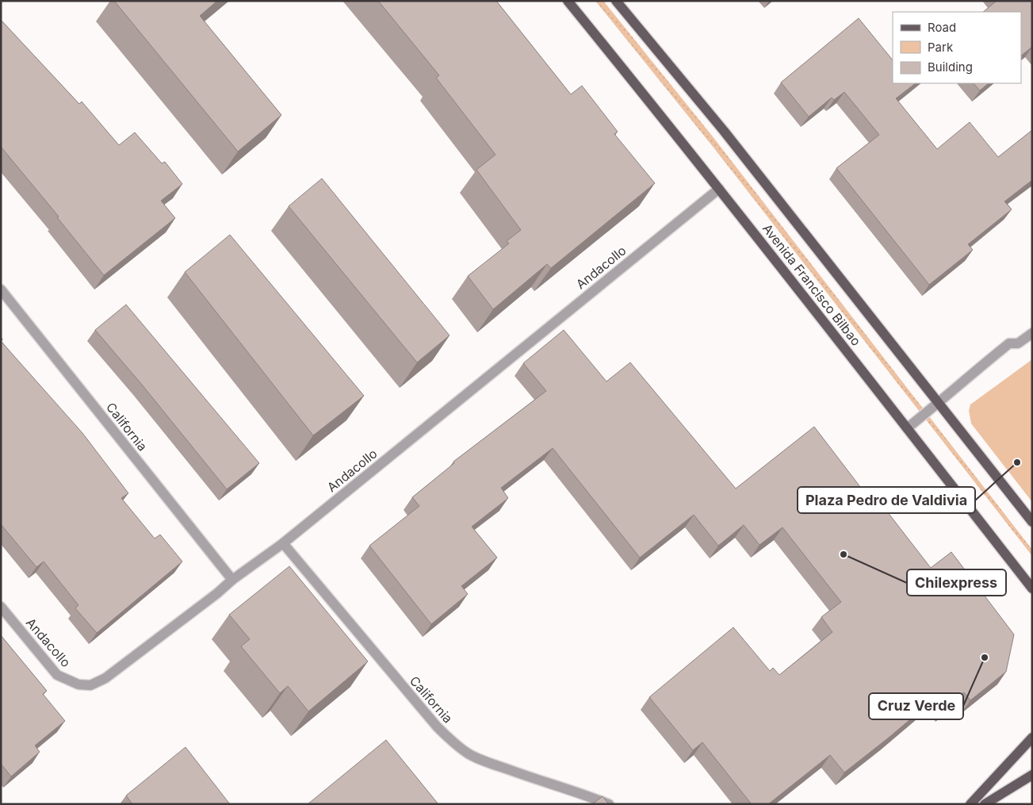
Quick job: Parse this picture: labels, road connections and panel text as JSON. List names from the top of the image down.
{
  "streets": {
    "main road": ["Avenida Francisco Bilbao"],
    "street": ["Andacollo", "California"]
  },
  "crossings": [
    ["Andacollo", "Avenida Francisco Bilbao"],
    ["Andacollo", "California"]
  ],
  "places": ["Plaza Pedro de Valdivia", "Chilexpress", "Cruz Verde"],
  "legend": ["Road", "Park", "Building"]
}
